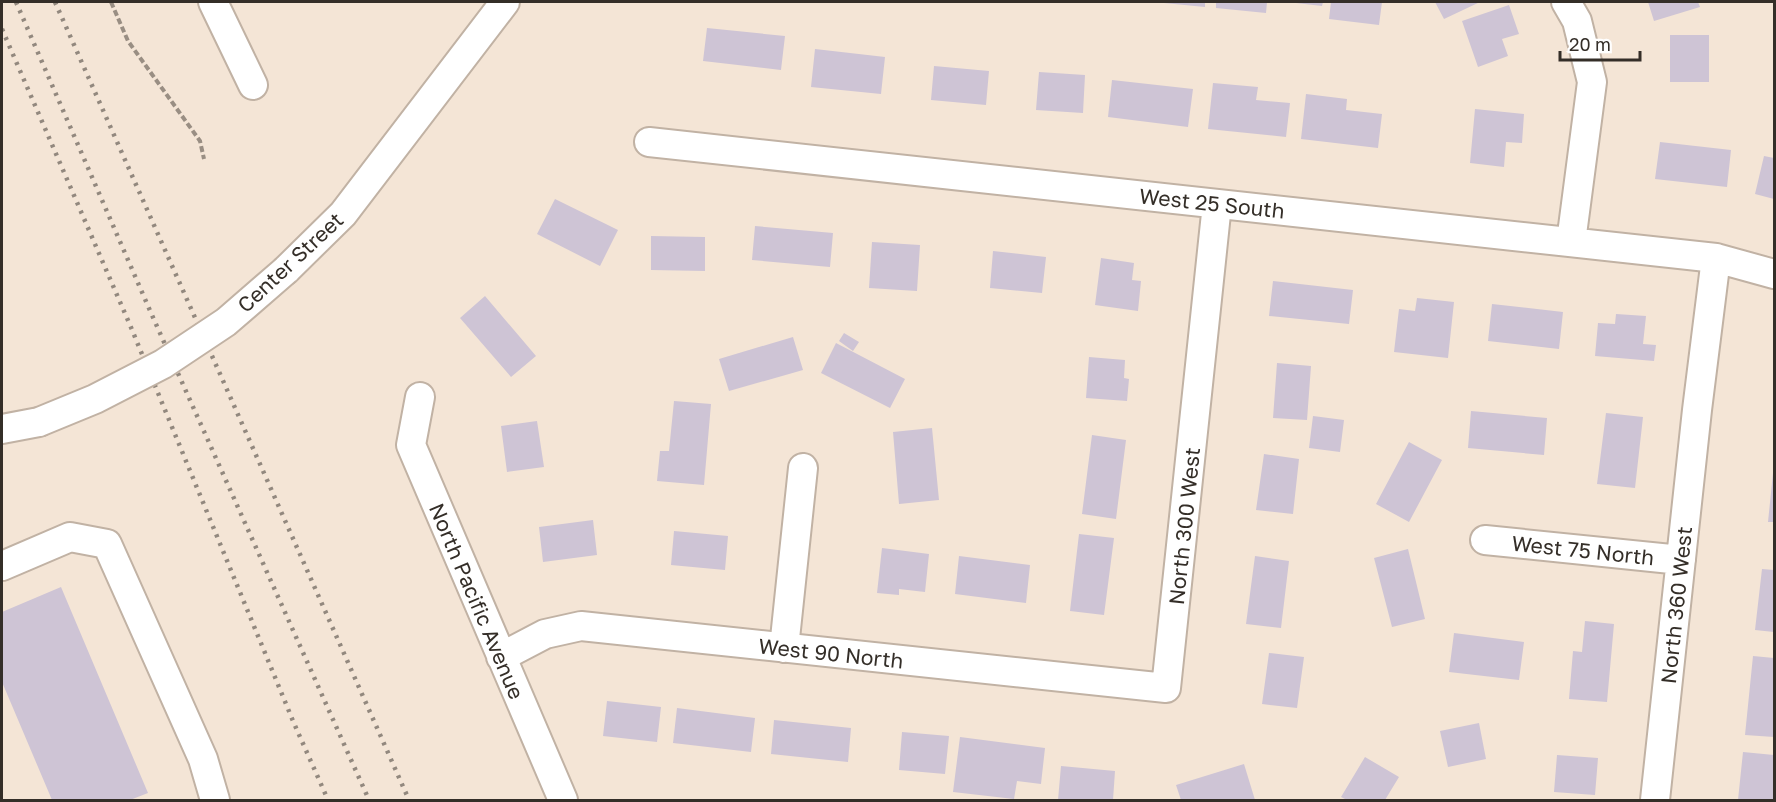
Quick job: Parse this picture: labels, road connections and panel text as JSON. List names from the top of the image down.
{
  "streets": {
    "street": [
      "West 25 South",
      "Center Street",
      "North 300 West",
      "West 75 North",
      "North Pacific Avenue",
      "North 360 West",
      "West 90 North"
    ]
  },
  "crossings": [
    ["West 25 South", "North 300 West"],
    ["West 25 South", "North 360 West"],
    ["North 300 West", "West 90 North"],
    ["West 75 North", "North 360 West"],
    ["North Pacific Avenue", "West 90 North"]
  ],
  "scale_bar": "20 m"
}
